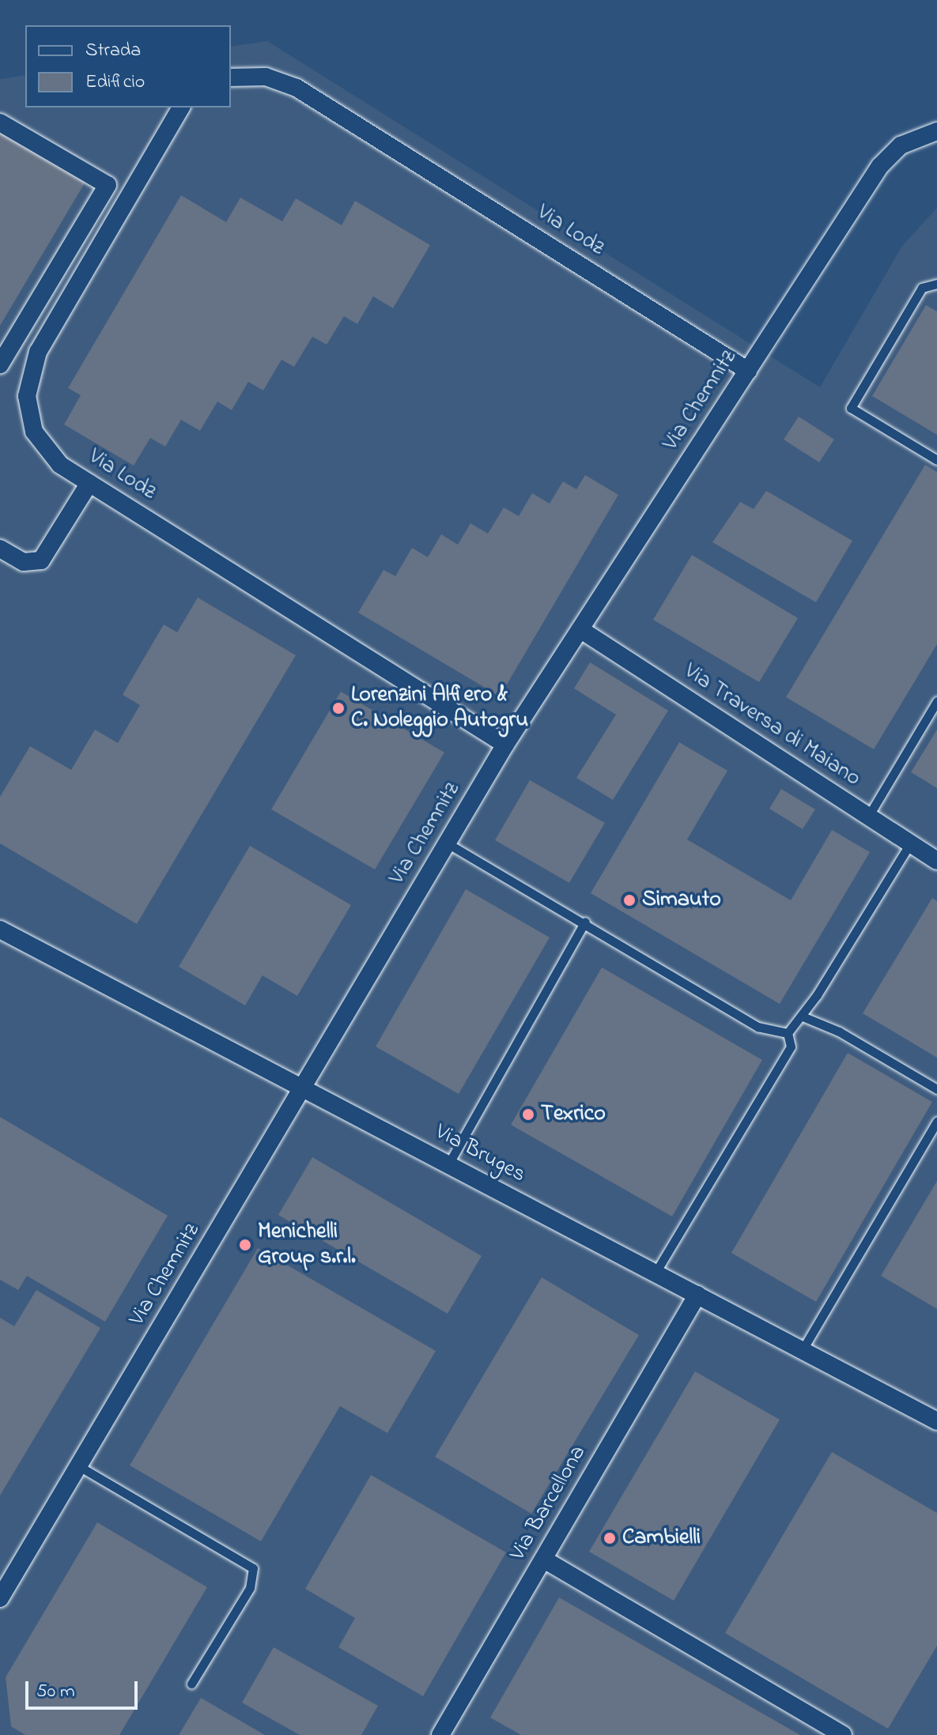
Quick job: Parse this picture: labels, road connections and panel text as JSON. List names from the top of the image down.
{
  "streets": {
    "street": [
      "Via Lodz",
      "Via Chemnitz",
      "Via Traversa di Maiano",
      "Via Bruges",
      "Via Barcellona"
    ]
  },
  "crossings": [
    ["Via Lodz", "Via Chemnitz"],
    ["Via Chemnitz", "Via Traversa di Maiano"],
    ["Via Chemnitz", "Via Bruges"],
    ["Via Bruges", "Via Barcellona"]
  ],
  "places": [
    "Lorenzini Alfiero & C. Noleggio Autogru",
    "Simauto",
    "Texrico",
    "Menichelli Group s.r.l.",
    "Cambielli"
  ],
  "legend": ["Strada", "Edificio"],
  "scale_bar": "50 m"
}
